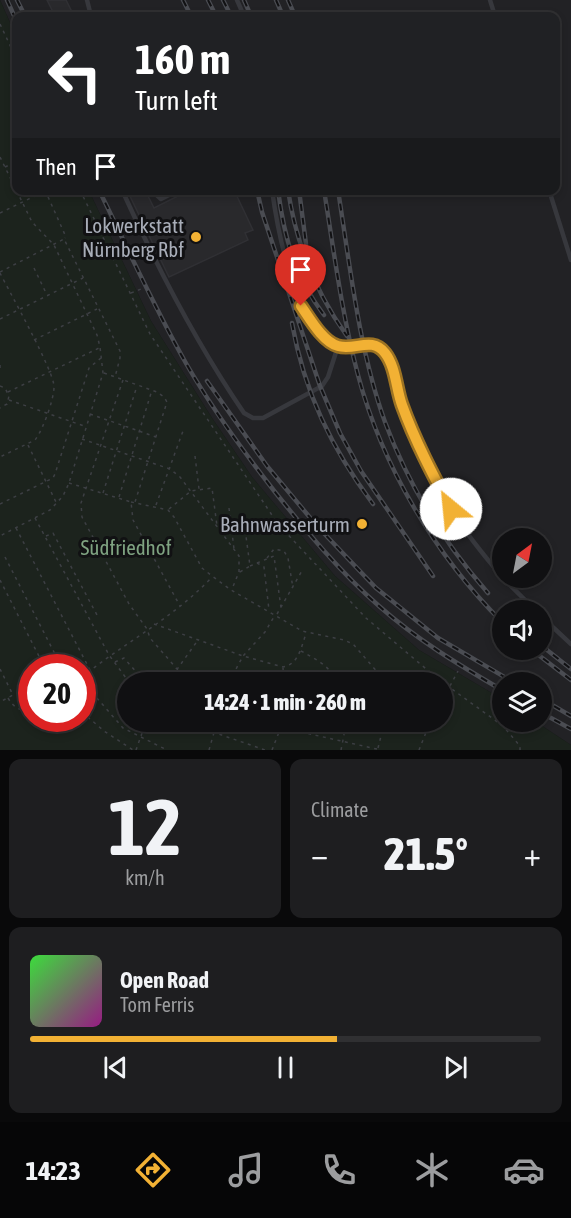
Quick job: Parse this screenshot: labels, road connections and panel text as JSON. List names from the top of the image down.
{
  "parks": ["Südfriedhof"],
  "places": ["Lokwerkstatt Nürnberg Rbf", "Bahnwasserturm"],
  "north": "top right",
  "page": {
    "turn": ["160 m", "Turn left"],
    "then": "Then",
    "limit": "20",
    "trip": "14:24 · 1 min · 260 m",
    "tile": [
      ["12", "km/h"],
      "Climate"
    ],
    "heat": ["−", "21.5°", "+"],
    "song": ["Open Road", "Tom Ferris"],
    "tabs": "14:23"
  }
}
